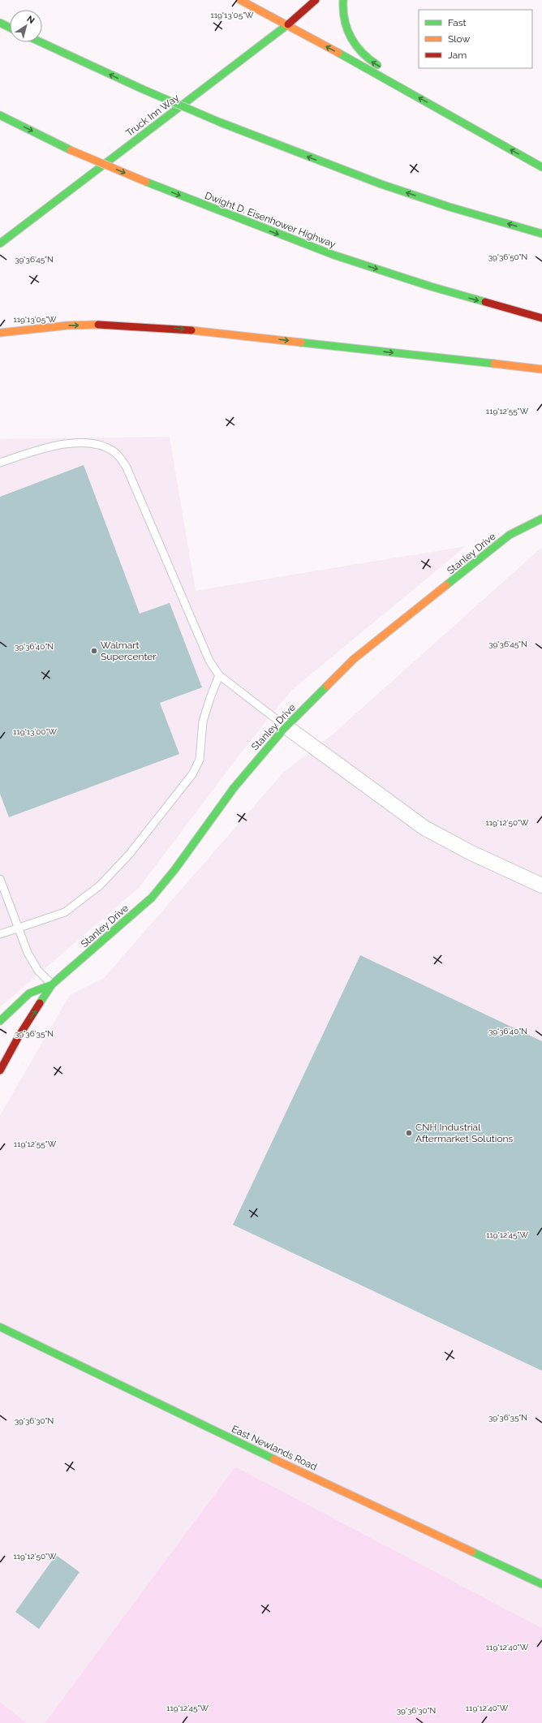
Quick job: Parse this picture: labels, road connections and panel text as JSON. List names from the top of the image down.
{
  "streets": {
    "main road": [
      "Truck Inn Way",
      "Dwight D. Eisenhower Highway",
      "Stanley Drive",
      "East Newlands Road"
    ]
  },
  "one_way": ["Dwight D. Eisenhower Highway"],
  "places": ["Walmart Supercenter", "CNH Industrial Aftermarket Solutions"],
  "legend": ["Fast", "Slow", "Jam"],
  "north": "top right",
  "coordinates": [
    "119°13'05\"W",
    "39°36'50\"N",
    "39°36'45\"N",
    "119°12'55\"W",
    "39°36'40\"N",
    "119°13'00\"W",
    "119°12'50\"W",
    "39°36'35\"N",
    "119°12'45\"W",
    "39°36'30\"N",
    "119°12'40\"W"
  ]
}
